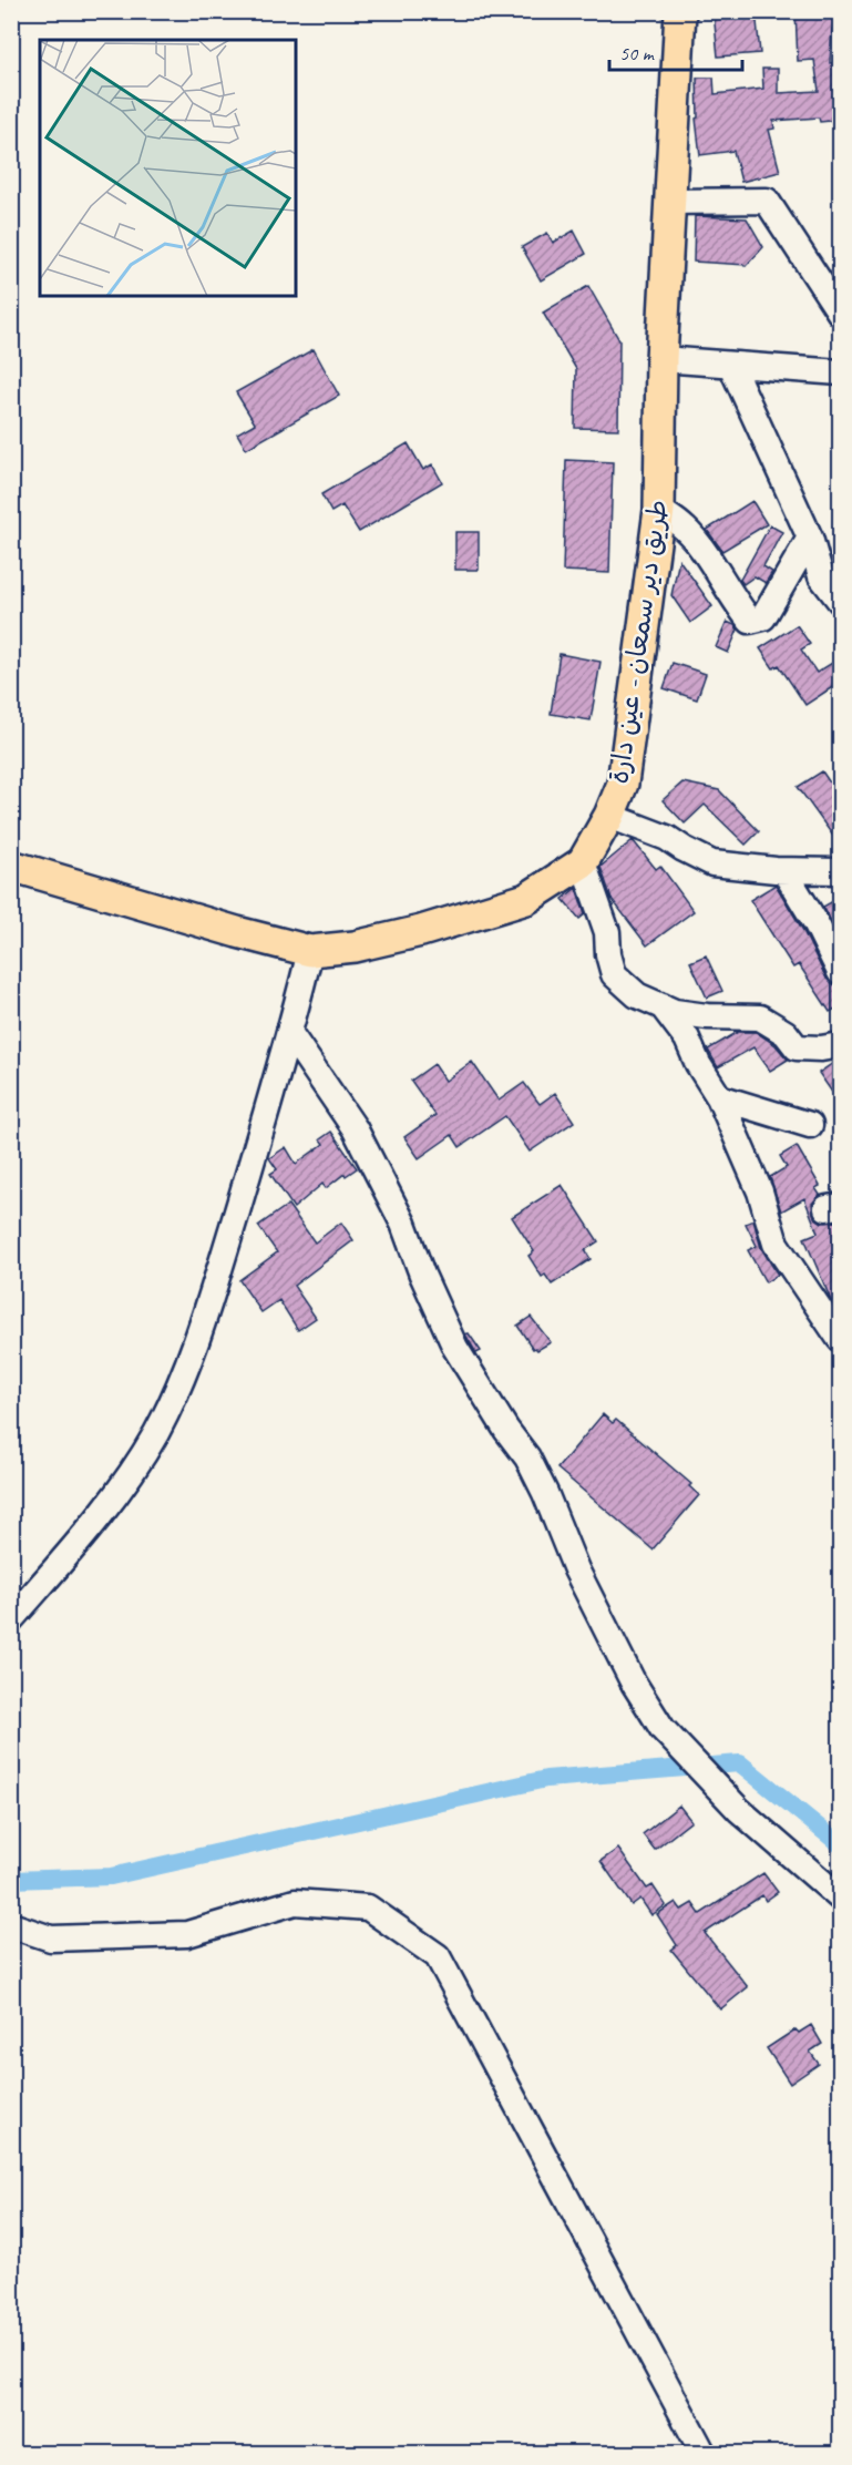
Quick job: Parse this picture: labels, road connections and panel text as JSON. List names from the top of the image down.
{
  "streets": {
    "main road": ["طريق دير سمعان - عين دارة"]
  },
  "scale_bar": "50 m"
}
